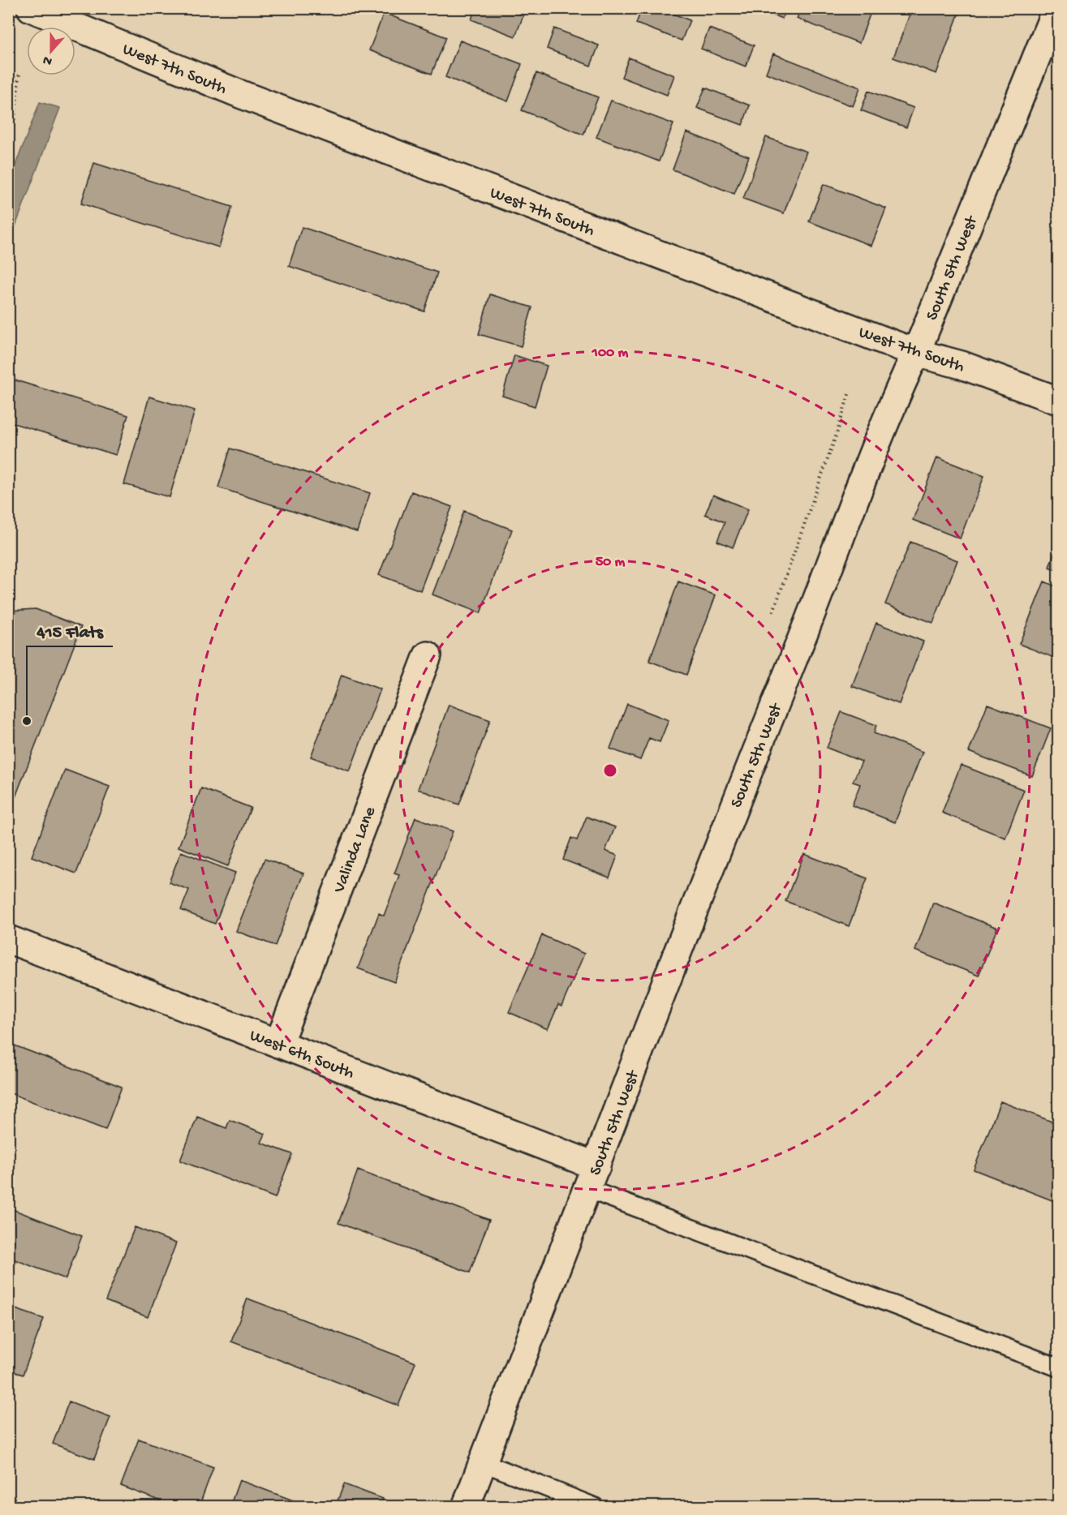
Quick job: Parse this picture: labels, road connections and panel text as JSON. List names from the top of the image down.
{
  "streets": {
    "street": [
      "West 7th South",
      "South 5th West",
      "Valinda Lane",
      "West 6th South"
    ]
  },
  "crossings": [
    ["West 7th South", "South 5th West"],
    ["South 5th West", "West 6th South"],
    ["Valinda Lane", "West 6th South"]
  ],
  "places": ["415 Flats"],
  "north": "bottom",
  "rings": ["100 m", "50 m"]
}
